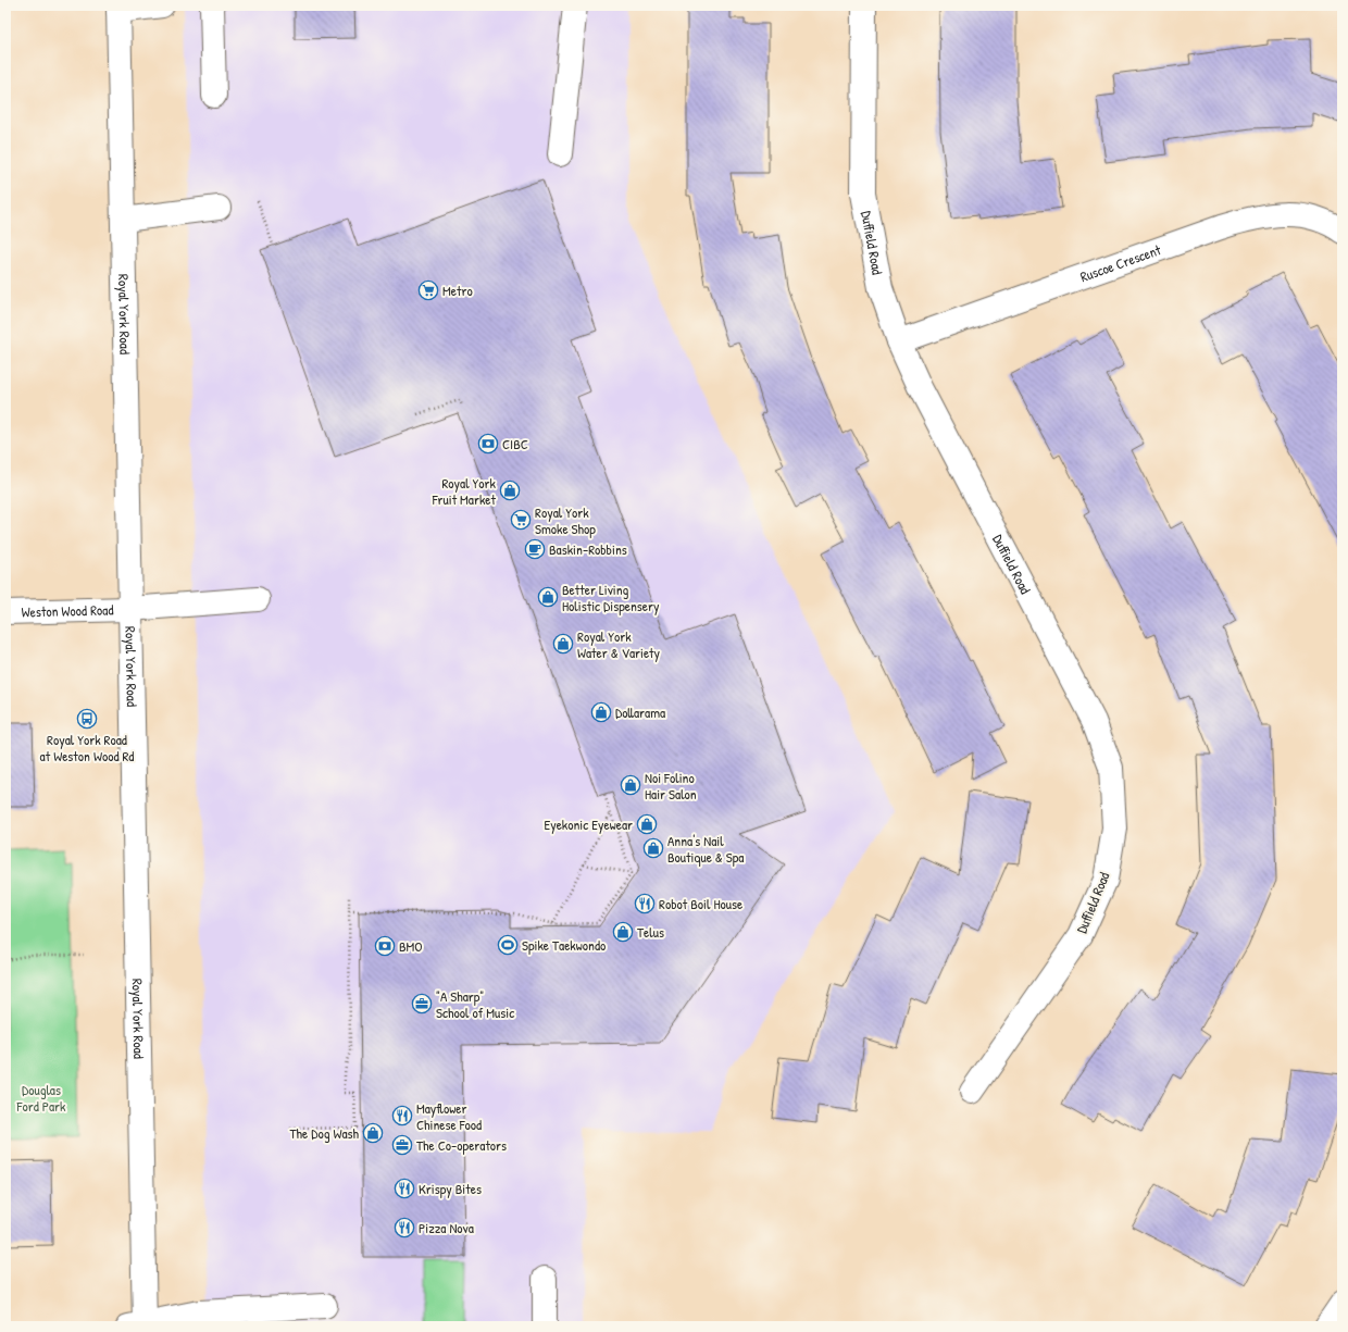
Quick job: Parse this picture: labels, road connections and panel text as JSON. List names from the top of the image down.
{
  "streets": {
    "street": [
      "Duffield Road",
      "Ruscoe Crescent",
      "Royal York Road",
      "Weston Wood Road"
    ]
  },
  "crossings": [
    ["Duffield Road", "Ruscoe Crescent"],
    ["Royal York Road", "Weston Wood Road"]
  ],
  "parks": ["Douglas Ford Park"],
  "places": {
    "supermarket": ["Metro", "Royal York Smoke Shop"],
    "bank": ["CIBC", "BMO"],
    "shop": [
      "Royal York Fruit Market",
      "Better Living Holistic Dispensery",
      "Royal York Water & Variety",
      "Dollarama",
      "Noi Folino Hair Salon",
      "Eyekonic Eyewear",
      "Anna's Nail Boutique & Spa",
      "Telus",
      "The Dog Wash"
    ],
    "cafe": ["Baskin-Robbins"],
    "bus stop": ["Royal York Road at Weston Wood Rd"],
    "restaurant": [
      "Robot Boil House",
      "Mayflower Chinese Food",
      "Krispy Bites",
      "Pizza Nova"
    ],
    "sports": ["Spike Taekwondo"],
    "office": ["\"A Sharp\" School of Music", "The Co-operators"]
  }
}
